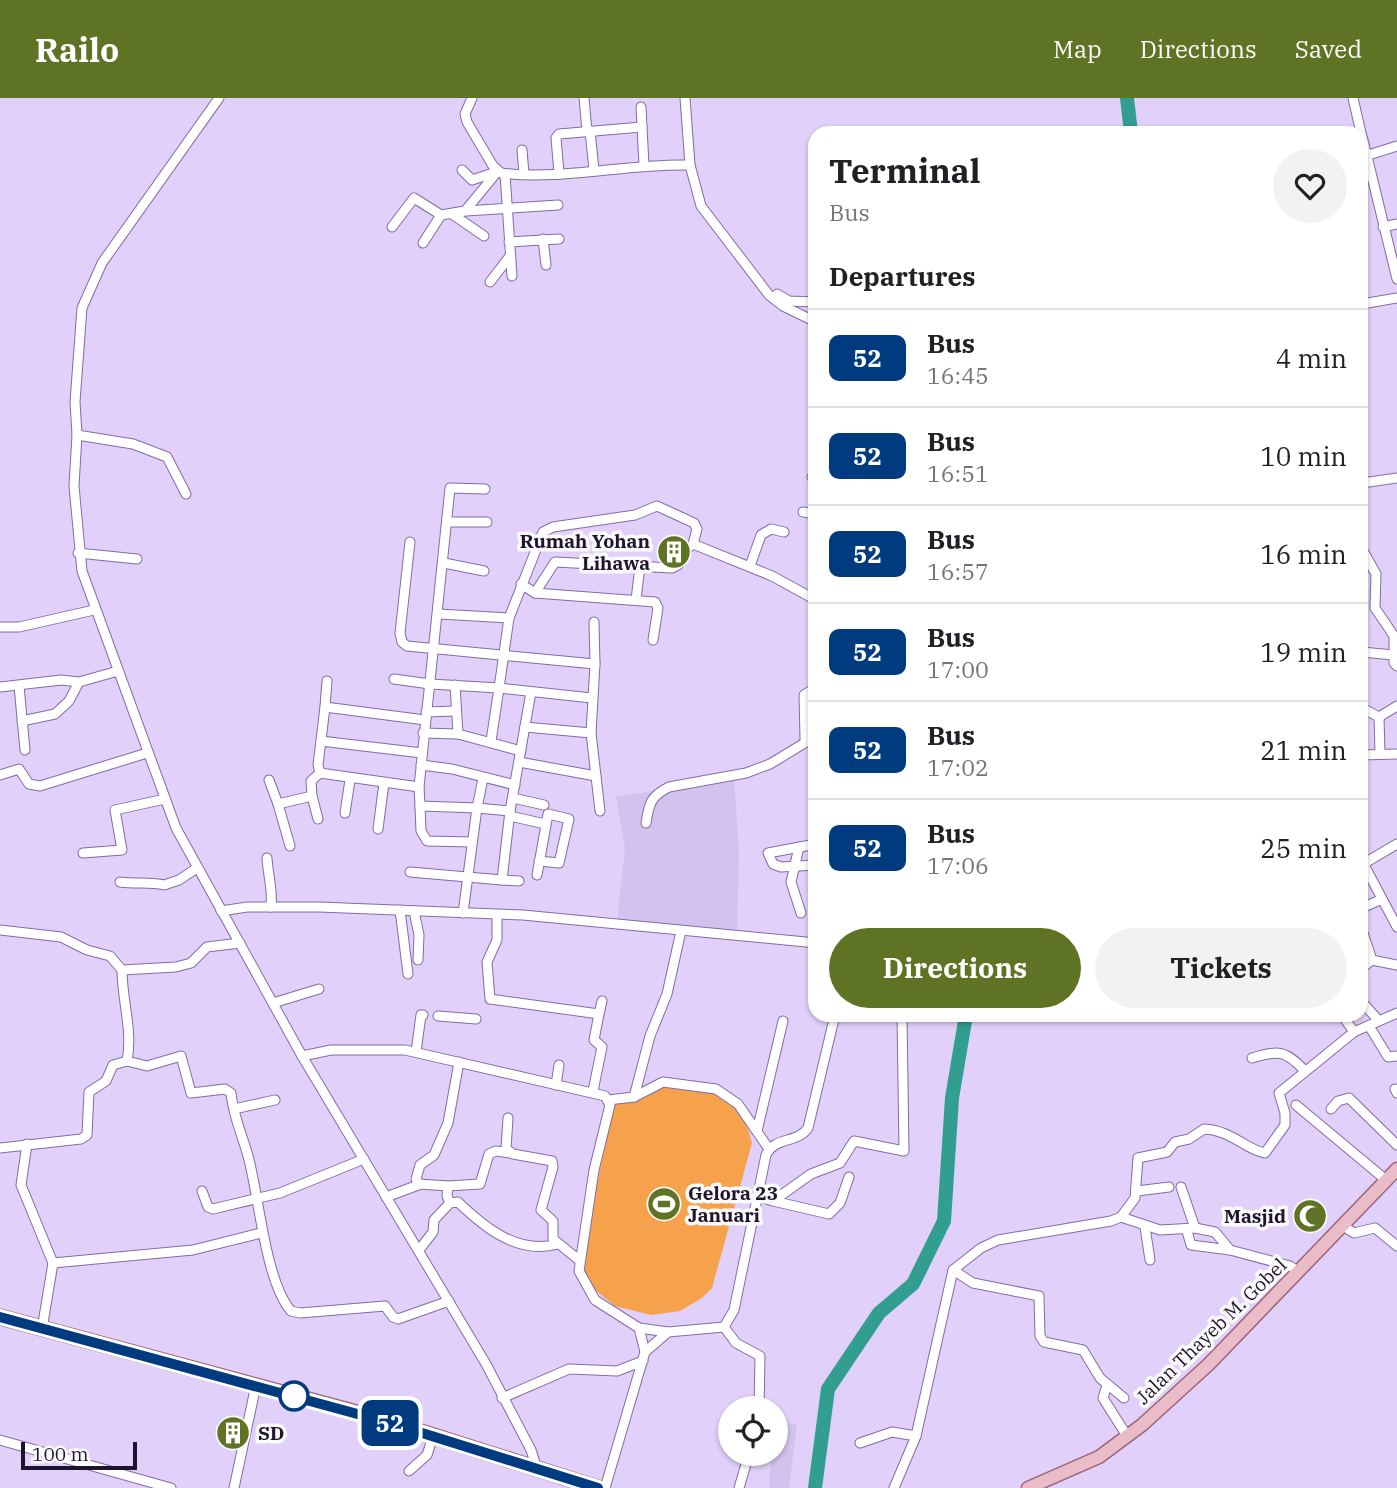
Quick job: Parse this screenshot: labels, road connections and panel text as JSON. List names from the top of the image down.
{
  "streets": {
    "main road": ["Jalan Thayeb M. Gobel"]
  },
  "places": {
    "building": ["Rumah Yohan Lihawa", "SD"],
    "sports": ["Gelora 23 Januari"],
    "mosque": ["Masjid"]
  },
  "lines": ["bus line 52"],
  "scale_bar": "100 m",
  "page": {
    "header": "Railo",
    "nav": ["Map", "Directions", "Saved"],
    "on_map": "52",
    "heading": [
      ["Terminal", "Bus"],
      "Departures"
    ],
    "list": [
      {
        "mark": "52",
        "name": "Bus",
        "note": "16:45",
        "value": "4 min"
      },
      {
        "mark": "52",
        "name": "Bus",
        "note": "16:51",
        "value": "10 min"
      },
      {
        "mark": "52",
        "name": "Bus",
        "note": "16:57",
        "value": "16 min"
      },
      {
        "mark": "52",
        "name": "Bus",
        "note": "17:00",
        "value": "19 min"
      },
      {
        "mark": "52",
        "name": "Bus",
        "note": "17:02",
        "value": "21 min"
      },
      {
        "mark": "52",
        "name": "Bus",
        "note": "17:06",
        "value": "25 min"
      }
    ],
    "buttons": ["Directions", "Tickets"],
    "scale": "100 m"
  }
}
